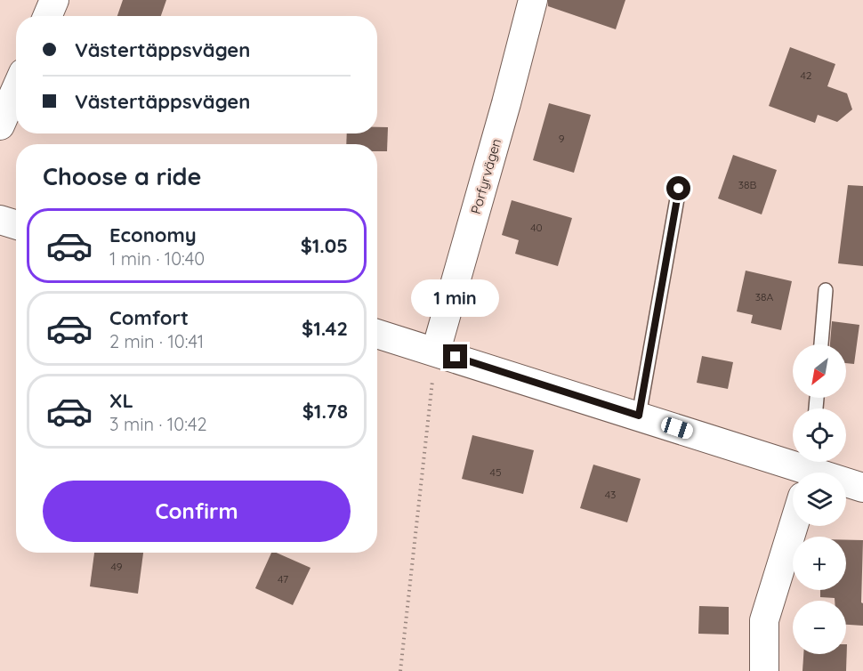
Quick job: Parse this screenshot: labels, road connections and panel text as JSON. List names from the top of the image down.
{
  "streets": {
    "street": ["Porfyrvägen"]
  },
  "house_numbers": [
    "42",
    "9",
    "38B",
    "40",
    "38A",
    "45",
    "43",
    "49",
    "47"
  ],
  "north": "bottom left",
  "page": {
    "banner": ["Västertäppsvägen", "Västertäppsvägen"],
    "heading": "Choose a ride",
    "list": [
      {
        "name": "Economy",
        "note": "1 min · 10:40",
        "value": "$1.05"
      },
      {
        "name": "Comfort",
        "note": "2 min · 10:41",
        "value": "$1.42"
      },
      {
        "name": "XL",
        "note": "3 min · 10:42",
        "value": "$1.78"
      }
    ],
    "bubble": "1 min",
    "map_buttons": ["+", "−"],
    "buttons": "Confirm"
  }
}
